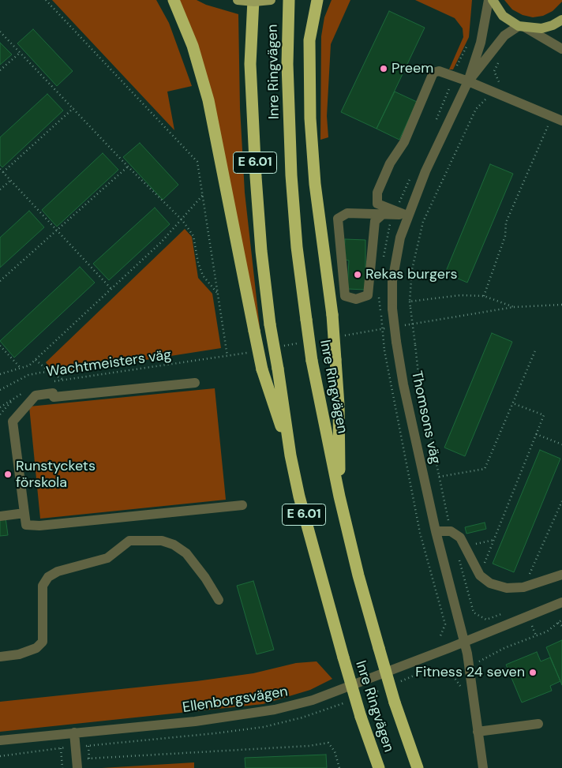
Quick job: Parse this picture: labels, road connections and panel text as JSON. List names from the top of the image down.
{
  "streets": {
    "highway": ["Inre Ringvägen", "E 6.01"],
    "street": ["Thomsons väg", "Ellenborgsvägen"],
    "path": ["Wachtmeisters väg"]
  },
  "crossings": [
    ["Thomsons väg", "Ellenborgsvägen"]
  ],
  "places": [
    "Preem",
    "Rekas burgers",
    "Runstyckets förskola",
    "Fitness 24 seven"
  ]
}
